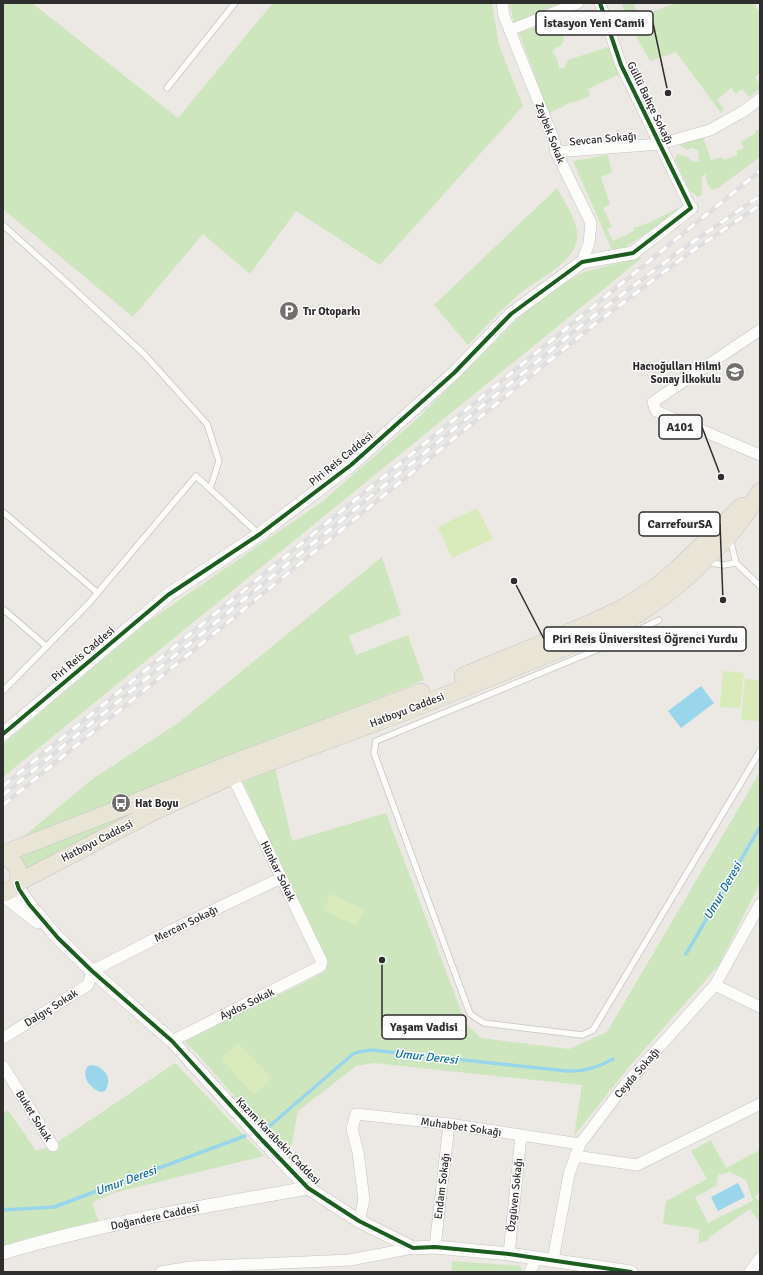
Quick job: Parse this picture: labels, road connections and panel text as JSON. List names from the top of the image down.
{
  "streets": {
    "main road": ["Hatboyu Caddesi"],
    "street": [
      "Güllü Bahçe Sokağı",
      "Zeybek Sokak",
      "Sevcan Sokağı",
      "Piri Reis Caddesi",
      "Hünkar Sokak",
      "Mercan Sokağı",
      "Aydos Sokak",
      "Dalgıç Sokak",
      "Ceyda Sokağı",
      "Buket Sokak",
      "Muhabbet Sokağı",
      "Kazım Karabekir Caddesi",
      "Endam Sokağı",
      "Özgüven Sokağı",
      "Doğandere Caddesi"
    ]
  },
  "crossings": [
    ["Güllü Bahçe Sokağı", "Sevcan Sokağı"],
    ["Güllü Bahçe Sokağı", "Piri Reis Caddesi"],
    ["Zeybek Sokak", "Sevcan Sokağı"],
    ["Zeybek Sokak", "Piri Reis Caddesi"],
    ["Hatboyu Caddesi", "Hünkar Sokak"],
    ["Hünkar Sokak", "Mercan Sokağı"],
    ["Hünkar Sokak", "Aydos Sokak"],
    ["Mercan Sokağı", "Dalgıç Sokak"],
    ["Mercan Sokağı", "Kazım Karabekir Caddesi"],
    ["Aydos Sokak", "Kazım Karabekir Caddesi"],
    ["Dalgıç Sokak", "Kazım Karabekir Caddesi"],
    ["Ceyda Sokağı", "Muhabbet Sokağı"],
    ["Ceyda Sokağı", "Kazım Karabekir Caddesi"],
    ["Muhabbet Sokağı", "Kazım Karabekir Caddesi"],
    ["Muhabbet Sokağı", "Endam Sokağı"],
    ["Muhabbet Sokağı", "Özgüven Sokağı"],
    ["Kazım Karabekir Caddesi", "Endam Sokağı"],
    ["Kazım Karabekir Caddesi", "Özgüven Sokağı"],
    ["Kazım Karabekir Caddesi", "Doğandere Caddesi"]
  ],
  "water": ["Umur Deresi"],
  "places": {
    "other": [
      "İstasyon Yeni Camii",
      "A101",
      "Piri Reis Üniversitesi Öğrenci Yurdu",
      "CarrefourSA",
      "Yaşam Vadisi"
    ],
    "parking": ["Tır Otoparkı"],
    "school or university": ["Hacıoğulları Hilmi Sonay İlkokulu"],
    "bus stop": ["Hat Boyu"]
  }
}
